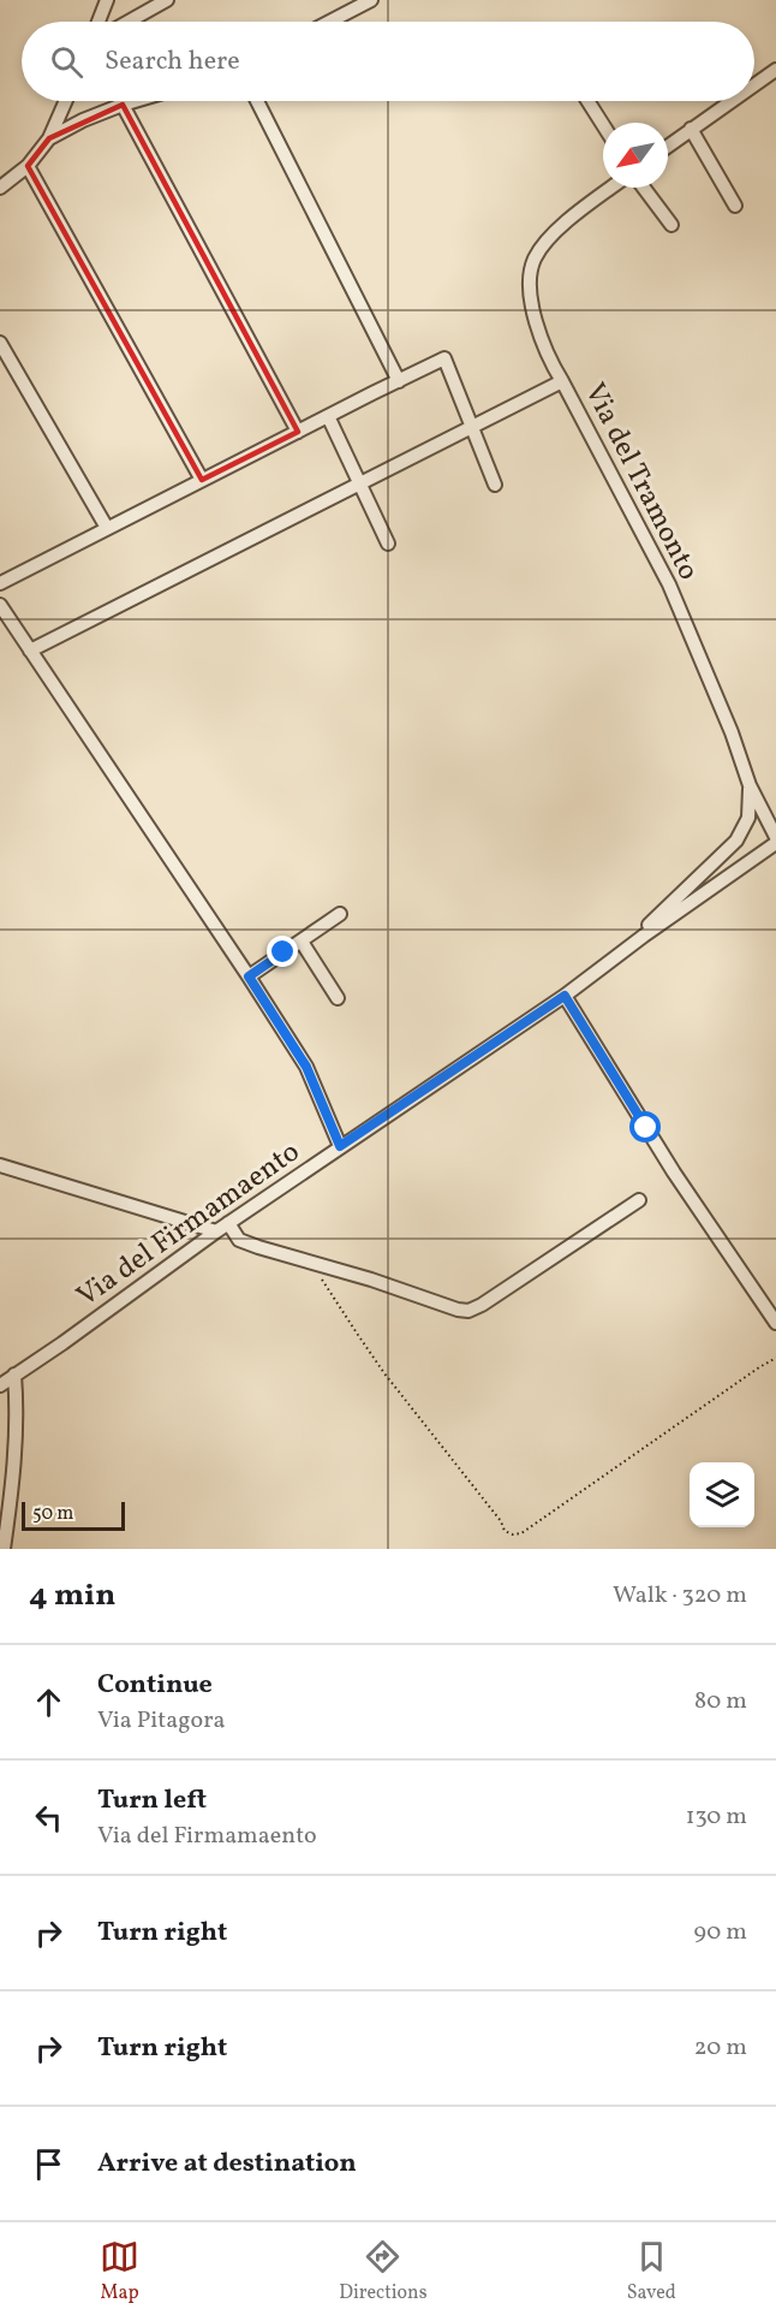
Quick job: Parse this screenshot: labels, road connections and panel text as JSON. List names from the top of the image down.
{
  "streets": {
    "street": ["Via del Tramonto", "Via del Firmamaento"]
  },
  "crossings": [
    ["Via del Tramonto", "Via del Firmamaento"]
  ],
  "scale_bar": "50 m",
  "north": "bottom left",
  "page": {
    "search": "Search here",
    "scale": "50 m",
    "heading": ["4 min", "Walk · 320 m"],
    "list": [
      ["Continue", "Via Pitagora", "80 m"],
      ["Turn left", "Via del Firmamaento", "130 m"],
      ["Turn right", "90 m"],
      ["Turn right", "20 m"],
      "Arrive at destination"
    ],
    "nav": ["Map", "Directions", "Saved"]
  }
}
